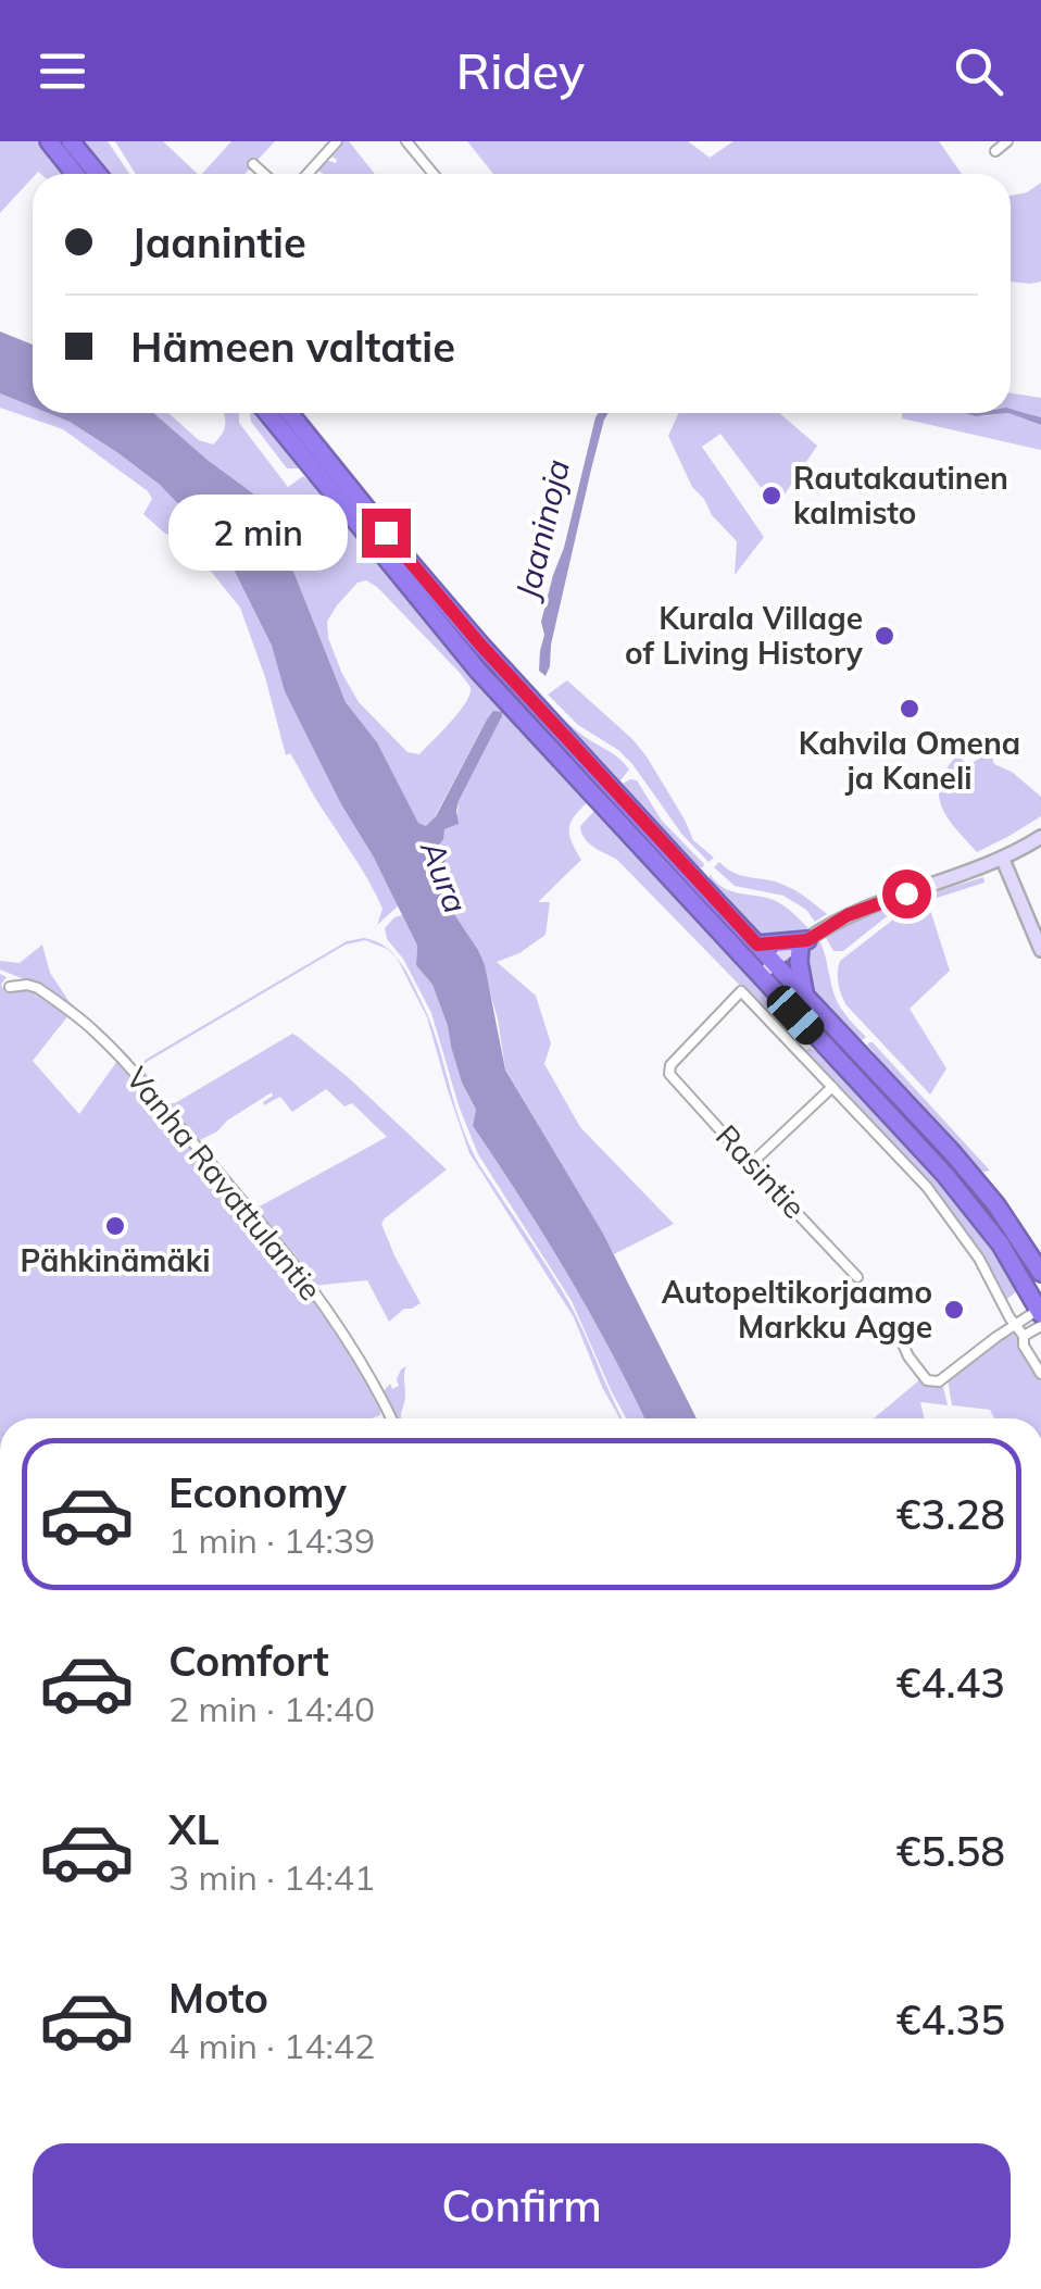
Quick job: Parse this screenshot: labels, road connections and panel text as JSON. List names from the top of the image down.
{
  "streets": {
    "street": ["Rasintie", "Vanha Ravattulantie"]
  },
  "water": ["Jaaninoja", "Aura"],
  "places": [
    "Rautakautinen kalmisto",
    "Kurala Village of Living History",
    "Kahvila Omena ja Kaneli",
    "Pähkinämäki",
    "Autopeltikorjaamo Markku Agge"
  ],
  "page": {
    "header": "Ridey",
    "banner": ["Jaanintie", "Hämeen valtatie"],
    "bubble": "2 min",
    "list": [
      {
        "name": "Economy",
        "note": "1 min · 14:39",
        "value": "€3.28"
      },
      {
        "name": "Comfort",
        "note": "2 min · 14:40",
        "value": "€4.43"
      },
      {
        "name": "XL",
        "note": "3 min · 14:41",
        "value": "€5.58"
      },
      {
        "name": "Moto",
        "note": "4 min · 14:42",
        "value": "€4.35"
      }
    ],
    "buttons": "Confirm"
  }
}
